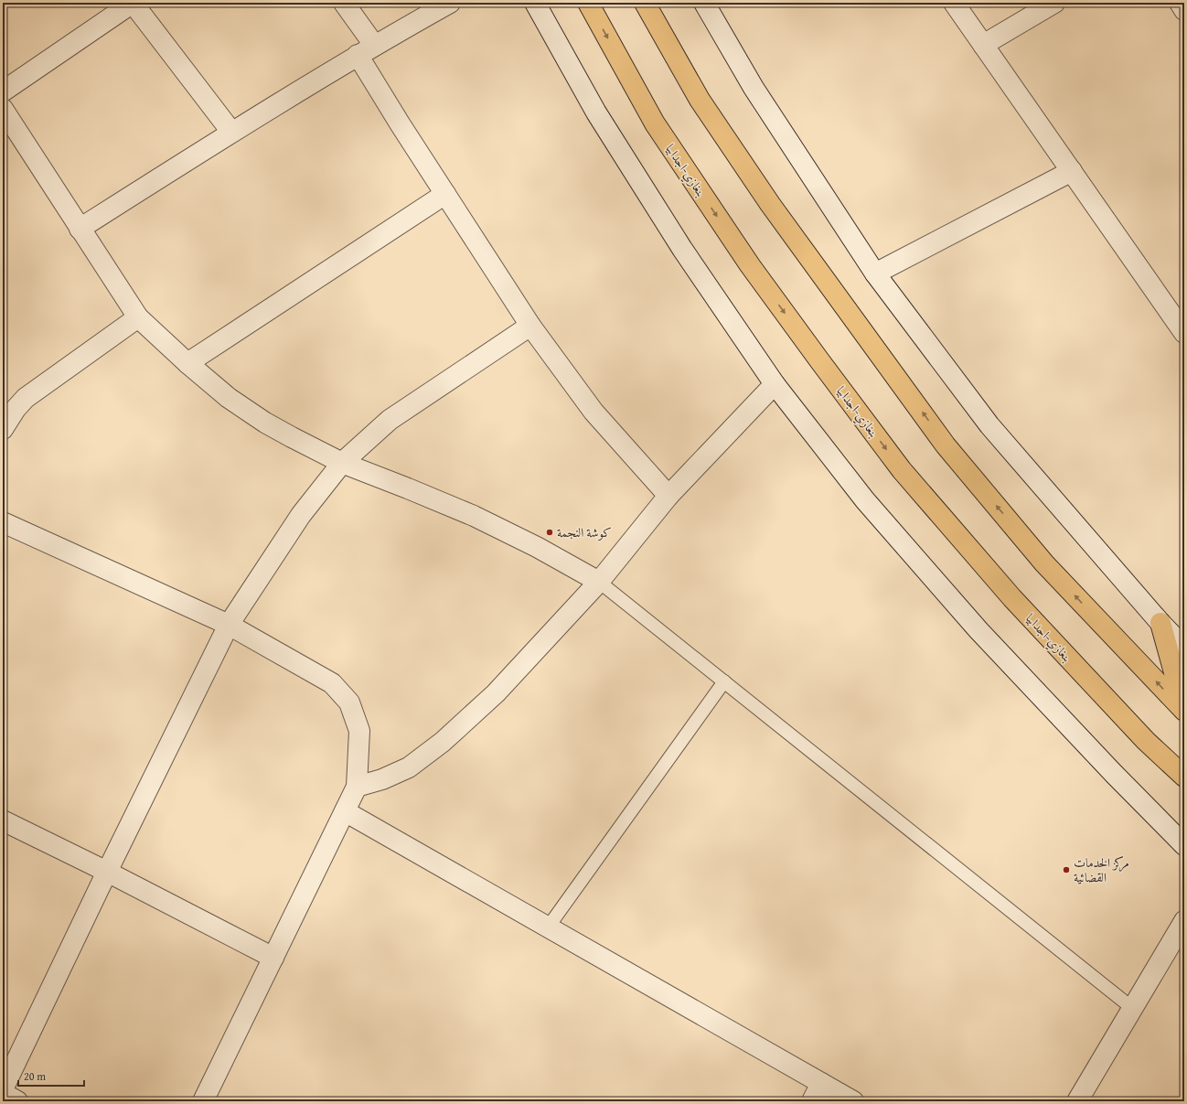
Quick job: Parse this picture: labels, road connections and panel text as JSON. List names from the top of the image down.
{
  "streets": {
    "highway": ["بنغازي-اجدابيا"]
  },
  "places": ["كوشة النجمة", "مركز الخدمات القضائية"],
  "scale_bar": "20 m"
}
